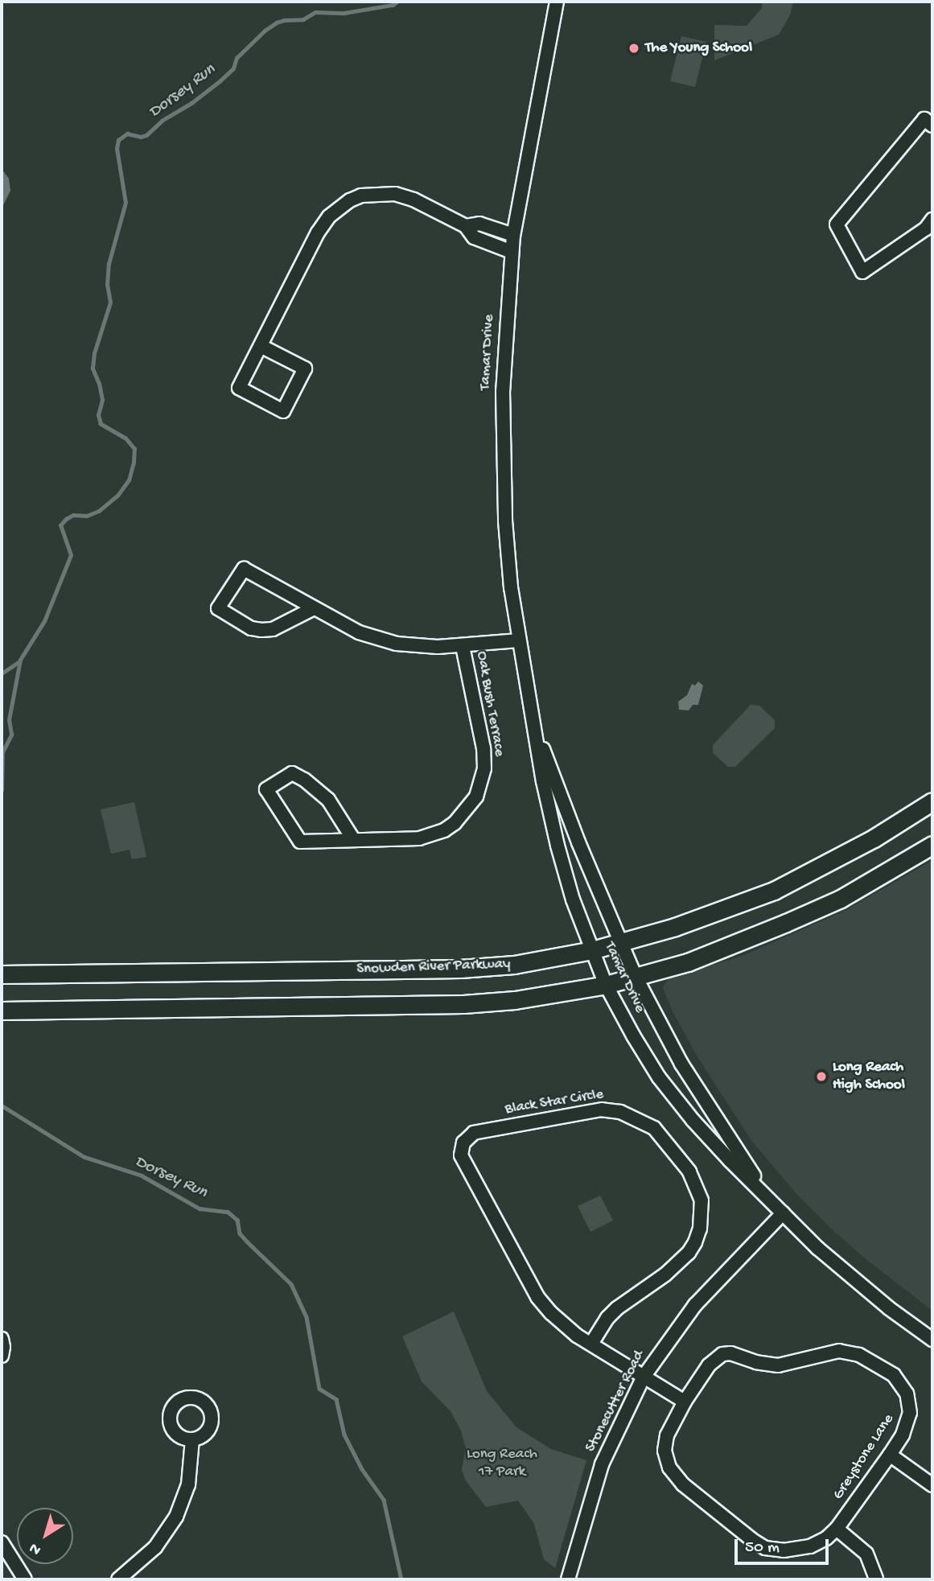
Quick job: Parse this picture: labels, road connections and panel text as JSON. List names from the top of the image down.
{
  "streets": {
    "main road": ["Snowden River Parkway"],
    "street": [
      "Tamar Drive",
      "Oak Bush Terrace",
      "Black Star Circle",
      "Stonecutter Road",
      "Greystone Lane"
    ]
  },
  "crossings": [
    ["Tamar Drive", "Snowden River Parkway"],
    ["Tamar Drive", "Stonecutter Road"],
    ["Black Star Circle", "Stonecutter Road"]
  ],
  "water": ["Dorsey Run"],
  "parks": ["Long Reach 17 Park"],
  "places": ["The Young School", "Long Reach High School"],
  "scale_bar": "50 m",
  "north": "bottom left"
}
